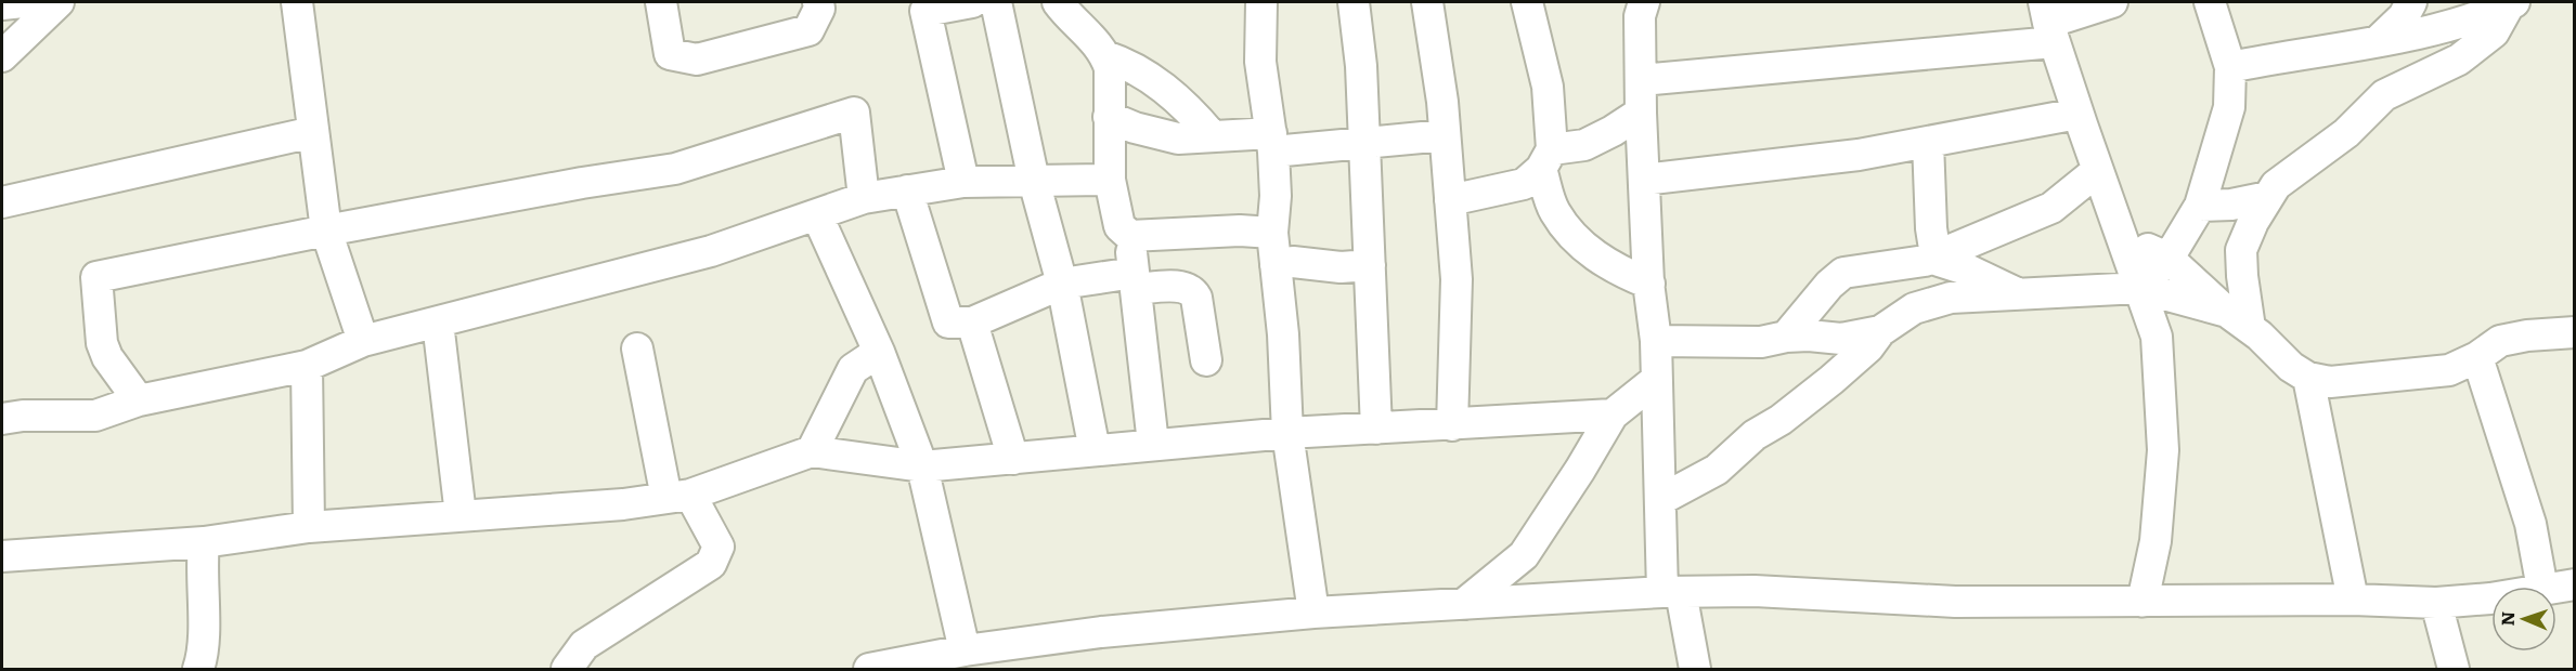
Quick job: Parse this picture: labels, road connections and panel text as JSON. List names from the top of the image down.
{
  "north": "left"
}
